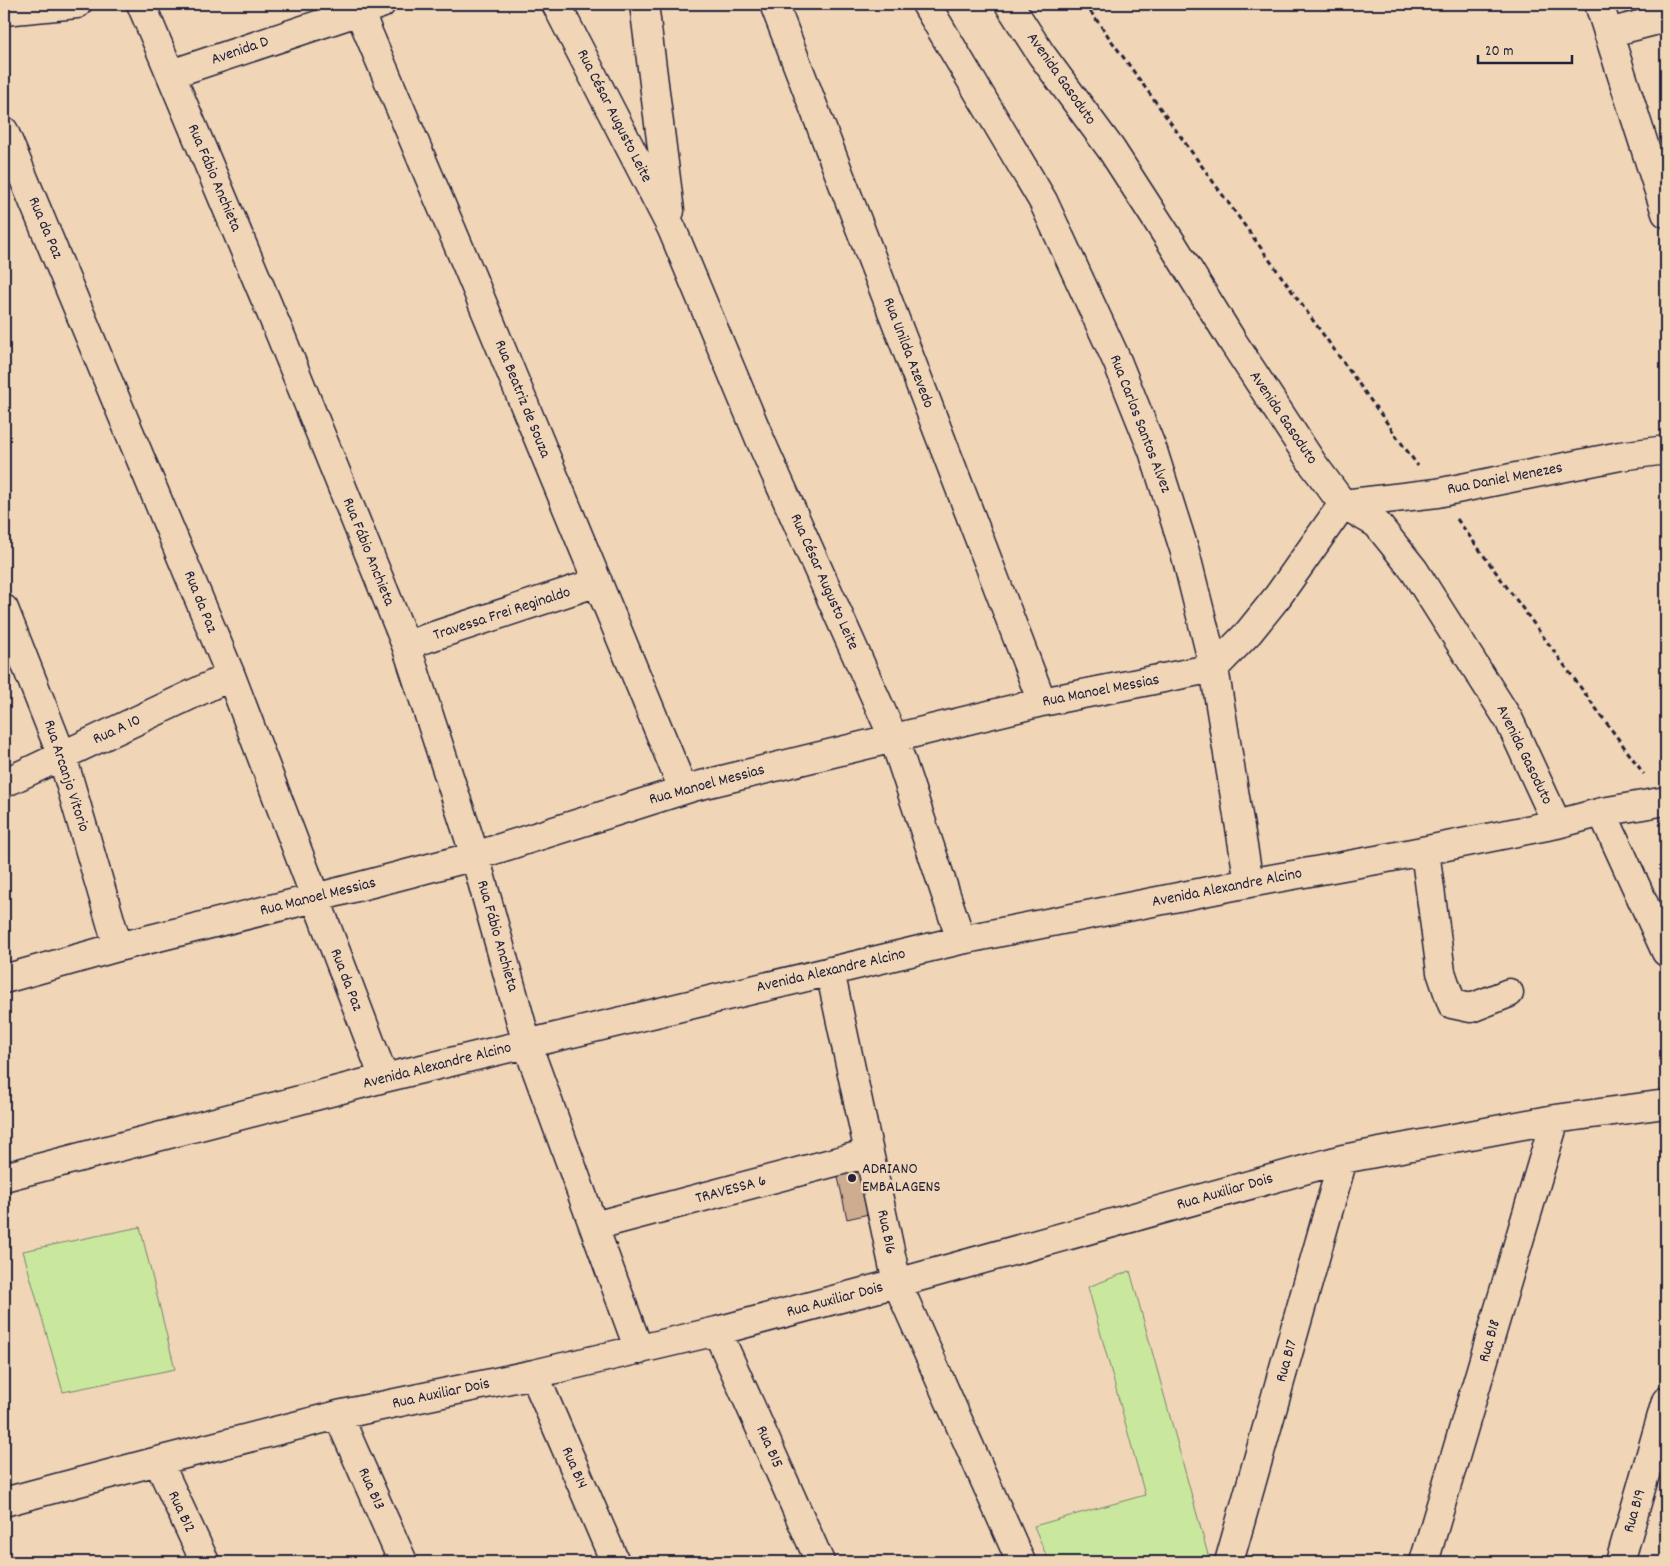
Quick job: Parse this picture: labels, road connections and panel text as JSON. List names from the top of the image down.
{
  "streets": {
    "street": [
      "Avenida D",
      "Avenida Gasoduto",
      "Rua César Augusto Leite",
      "Rua Fábio Anchieta",
      "Rua da Paz",
      "Rua Unilda Azevedo",
      "Rua Beatriz de Souza",
      "Rua Carlos Santos Alvez",
      "Rua Daniel Menezes",
      "Travessa Frei Reginaldo",
      "Rua Manoel Messias",
      "Rua A 10",
      "Rua Arcanjo Vitorio",
      "Avenida Alexandre Alcino",
      "TRAVESSA 6",
      "Rua Auxiliar Dois",
      "Rua B16",
      "Rua B18",
      "Rua B17",
      "Rua B15",
      "Rua B14",
      "Rua B13",
      "Rua B19",
      "Rua B12"
    ]
  },
  "crossings": [
    ["Avenida D", "Rua Fábio Anchieta"],
    ["Avenida D", "Rua Beatriz de Souza"],
    ["Avenida Gasoduto", "Rua Daniel Menezes"],
    ["Avenida Gasoduto", "Avenida Alexandre Alcino"],
    ["Rua César Augusto Leite", "Rua Manoel Messias"],
    ["Rua César Augusto Leite", "Avenida Alexandre Alcino"],
    ["Rua Fábio Anchieta", "Travessa Frei Reginaldo"],
    ["Rua Fábio Anchieta", "Rua Manoel Messias"],
    ["Rua Fábio Anchieta", "Avenida Alexandre Alcino"],
    ["Rua Fábio Anchieta", "TRAVESSA 6"],
    ["Rua Fábio Anchieta", "Rua Auxiliar Dois"],
    ["Rua da Paz", "Rua Manoel Messias"],
    ["Rua da Paz", "Rua A 10"],
    ["Rua da Paz", "Avenida Alexandre Alcino"],
    ["Rua Unilda Azevedo", "Rua Manoel Messias"],
    ["Rua Beatriz de Souza", "Travessa Frei Reginaldo"],
    ["Rua Beatriz de Souza", "Rua Manoel Messias"],
    ["Rua Carlos Santos Alvez", "Rua Manoel Messias"],
    ["Rua Carlos Santos Alvez", "Avenida Alexandre Alcino"],
    ["Rua Manoel Messias", "Rua Arcanjo Vitorio"],
    ["Rua A 10", "Rua Arcanjo Vitorio"],
    ["Avenida Alexandre Alcino", "Rua B16"],
    ["TRAVESSA 6", "Rua B16"],
    ["Rua Auxiliar Dois", "Rua B16"],
    ["Rua Auxiliar Dois", "Rua B18"],
    ["Rua Auxiliar Dois", "Rua B17"],
    ["Rua Auxiliar Dois", "Rua B15"],
    ["Rua Auxiliar Dois", "Rua B14"],
    ["Rua Auxiliar Dois", "Rua B13"],
    ["Rua Auxiliar Dois", "Rua B12"]
  ],
  "places": ["ADRIANO EMBALAGENS"],
  "scale_bar": "20 m"
}
